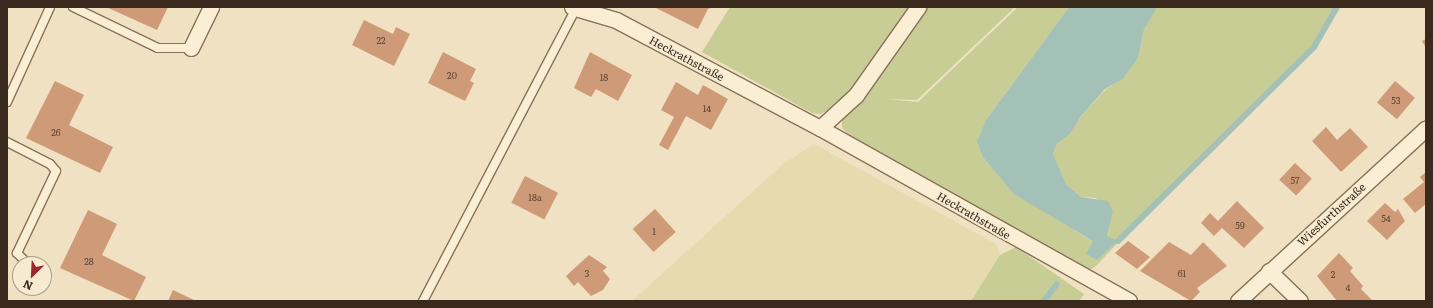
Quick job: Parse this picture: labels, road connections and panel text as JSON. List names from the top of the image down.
{
  "streets": {
    "street": ["Heckrathstraße", "Wiesfurthstraße"]
  },
  "house_numbers": [
    "22",
    "20",
    "18",
    "53",
    "14",
    "26",
    "57",
    "18a",
    "54",
    "59",
    "1",
    "28",
    "3",
    "61",
    "2",
    "4"
  ],
  "north": "bottom left"
}
